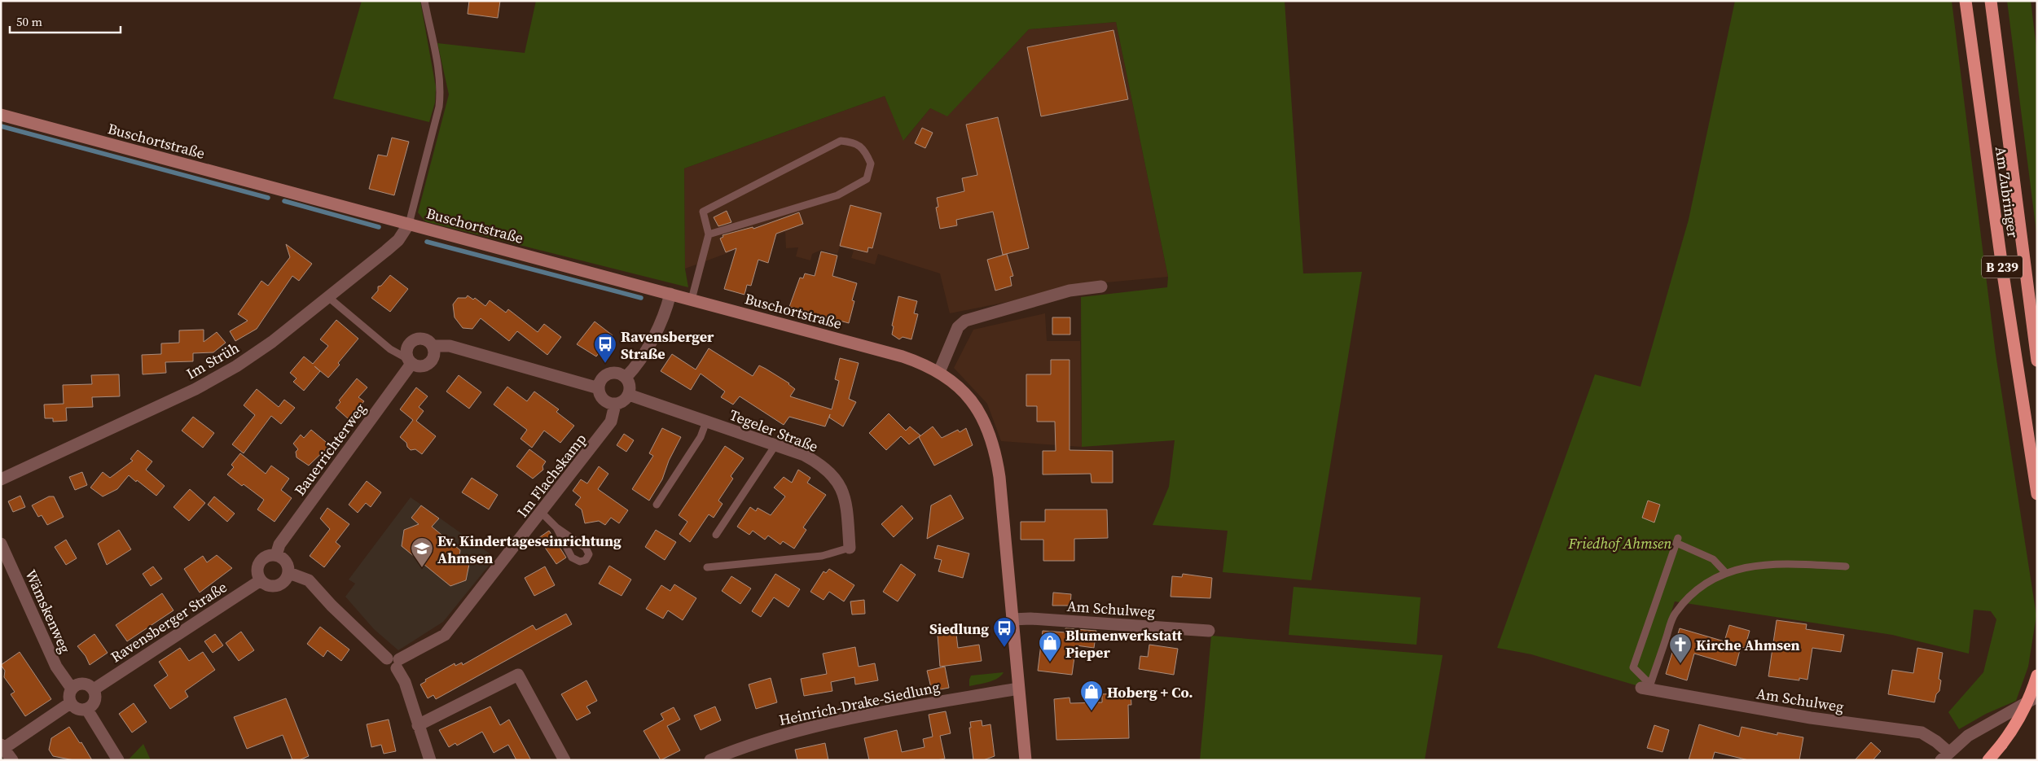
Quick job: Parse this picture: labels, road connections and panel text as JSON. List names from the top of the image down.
{
  "streets": {
    "highway": ["Am Zubringer", "B 239"],
    "main road": ["Buschortstraße"],
    "street": [
      "Im Strüh",
      "Tegeler Straße",
      "Bauerrichterweg",
      "Im Flachskamp",
      "Am Schulweg",
      "Wämskenweg",
      "Ravensberger Straße",
      "Heinrich-Drake-Siedlung"
    ]
  },
  "crossings": [
    ["Buschortstraße", "Im Strüh"],
    ["Buschortstraße", "Am Schulweg"],
    ["Buschortstraße", "Heinrich-Drake-Siedlung"],
    ["Tegeler Straße", "Bauerrichterweg"],
    ["Tegeler Straße", "Im Flachskamp"],
    ["Bauerrichterweg", "Im Flachskamp"],
    ["Bauerrichterweg", "Ravensberger Straße"],
    ["Wämskenweg", "Ravensberger Straße"]
  ],
  "parks": ["Friedhof Ahmsen"],
  "places": {
    "bus stop": ["Ravensberger Straße", "Siedlung"],
    "school or university": ["Ev. Kindertageseinrichtung Ahmsen"],
    "shop": ["Blumenwerkstatt Pieper", "Hoberg + Co."],
    "church": ["Kirche Ahmsen"]
  },
  "scale_bar": "50 m"
}
